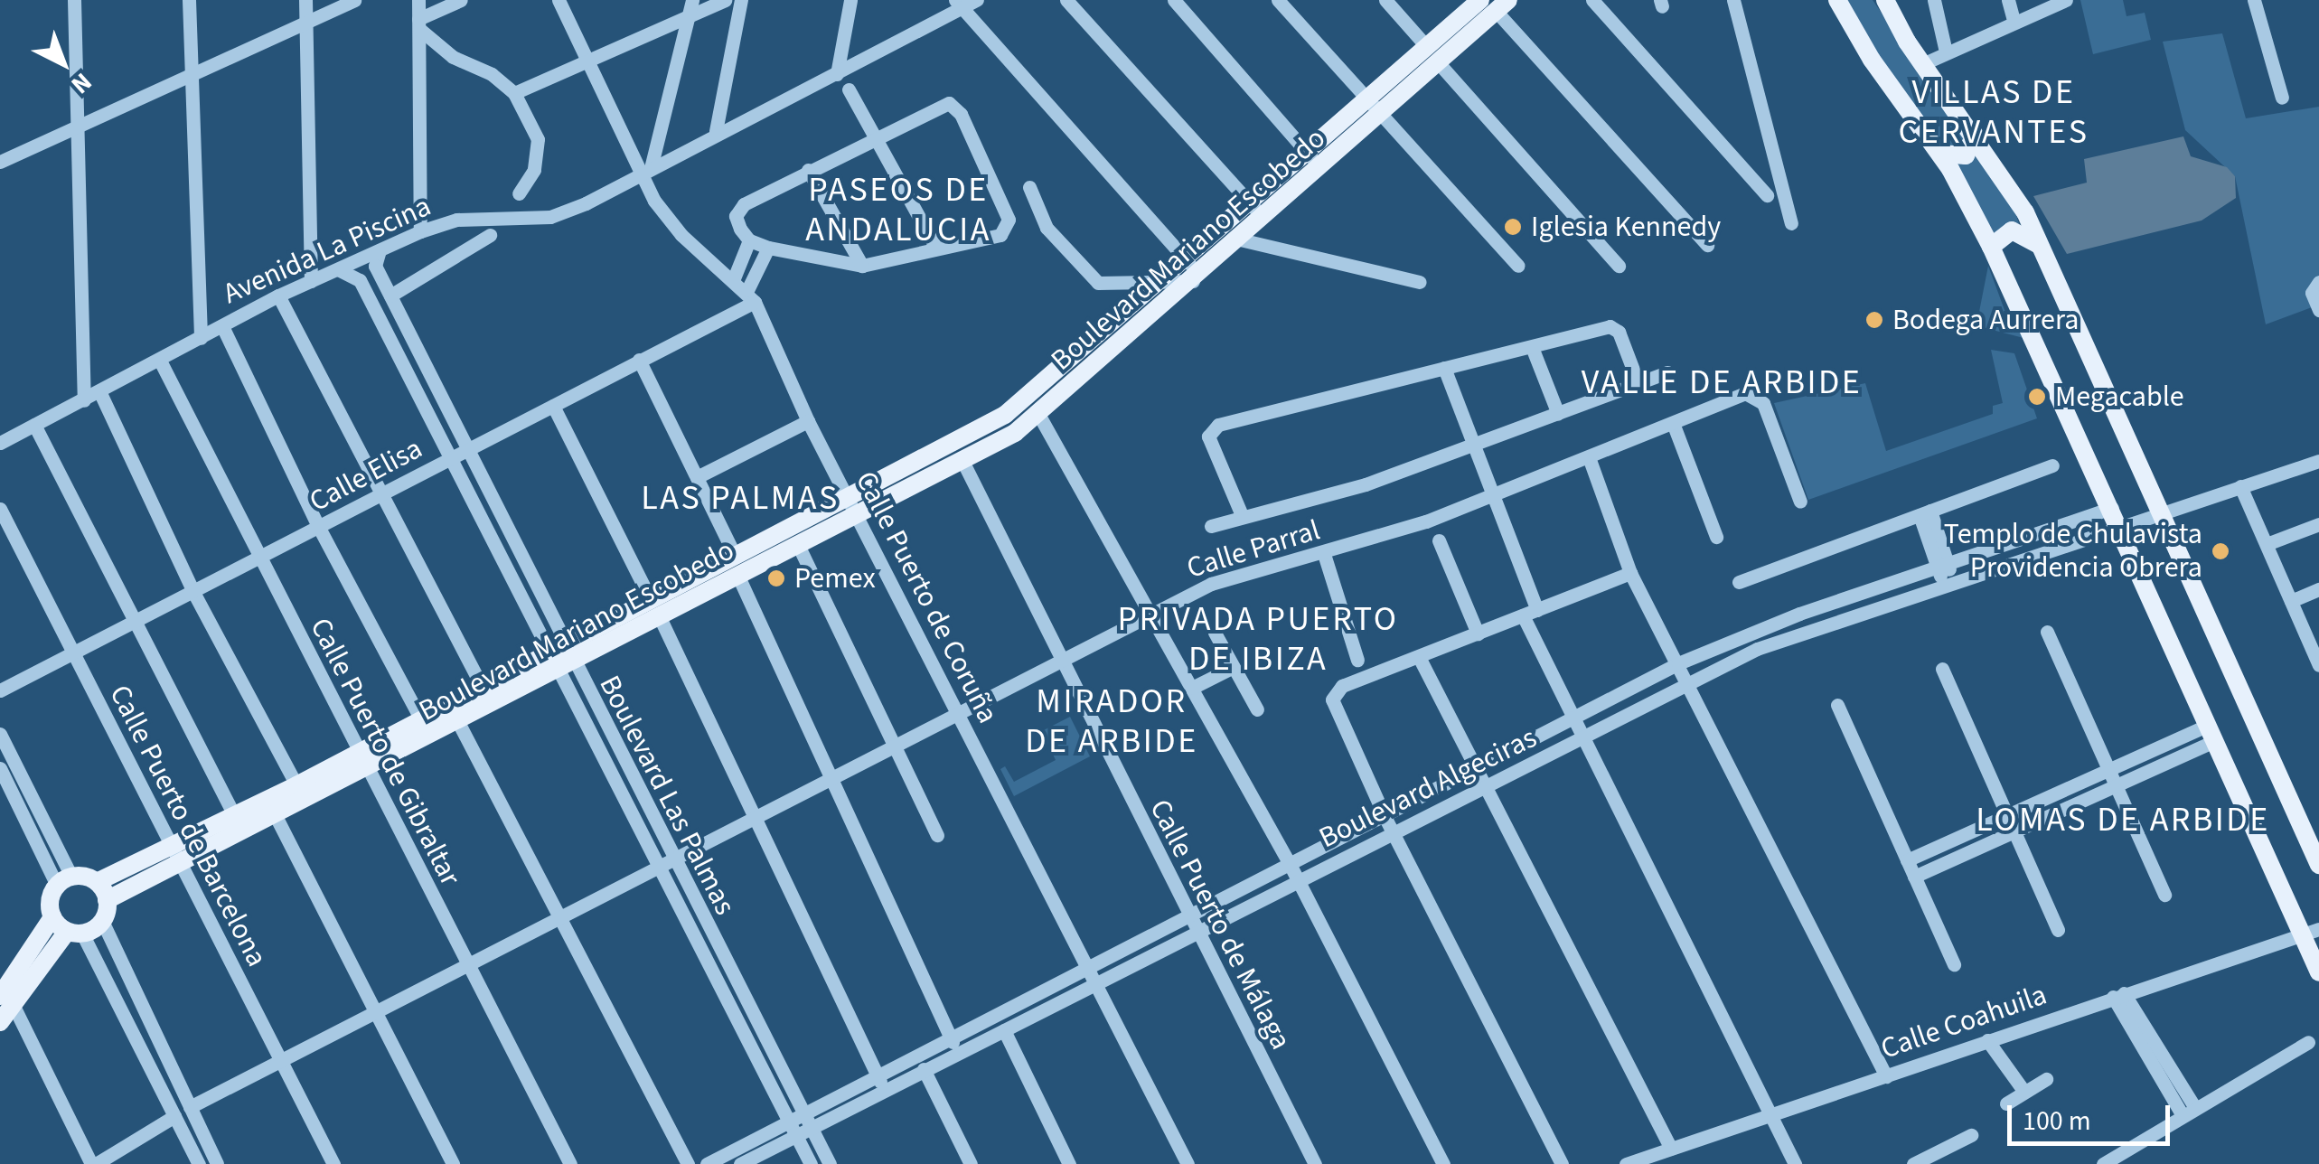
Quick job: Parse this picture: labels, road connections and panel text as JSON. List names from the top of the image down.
{
  "streets": {
    "main road": ["Boulevard Mariano Escobedo"],
    "street": [
      "Avenida La Piscina",
      "Calle Elisa",
      "Calle Parral",
      "Calle Puerto de Coruña",
      "Calle Puerto de Gibraltar",
      "Boulevard Algeciras",
      "Boulevard Las Palmas",
      "Calle Puerto de Barcelona",
      "Calle Puerto de Málaga",
      "Calle Coahuila"
    ]
  },
  "crossings": [
    ["Boulevard Mariano Escobedo", "Calle Puerto de Coruña"],
    ["Boulevard Mariano Escobedo", "Calle Puerto de Gibraltar"],
    ["Boulevard Mariano Escobedo", "Boulevard Las Palmas"],
    ["Boulevard Mariano Escobedo", "Calle Puerto de Barcelona"],
    ["Boulevard Mariano Escobedo", "Calle Puerto de Málaga"],
    ["Avenida La Piscina", "Calle Puerto de Coruña"],
    ["Avenida La Piscina", "Calle Puerto de Gibraltar"],
    ["Calle Elisa", "Calle Puerto de Coruña"],
    ["Calle Elisa", "Calle Puerto de Gibraltar"],
    ["Calle Elisa", "Boulevard Las Palmas"],
    ["Calle Elisa", "Calle Puerto de Barcelona"],
    ["Calle Parral", "Calle Puerto de Coruña"],
    ["Calle Parral", "Calle Puerto de Gibraltar"],
    ["Calle Parral", "Boulevard Las Palmas"],
    ["Calle Parral", "Calle Puerto de Barcelona"],
    ["Calle Parral", "Calle Puerto de Málaga"],
    ["Calle Puerto de Coruña", "Boulevard Algeciras"],
    ["Boulevard Algeciras", "Boulevard Las Palmas"],
    ["Boulevard Algeciras", "Calle Puerto de Málaga"]
  ],
  "districts": [
    "VILLAS DE CERVANTES",
    "PASEOS DE ANDALUCIA",
    "VALLE DE ARBIDE",
    "LAS PALMAS",
    "PRIVADA PUERTO DE IBIZA",
    "MIRADOR DE ARBIDE",
    "LOMAS DE ARBIDE"
  ],
  "places": [
    "Iglesia Kennedy",
    "Bodega Aurrera",
    "Megacable",
    "Templo de Chulavista Providencia Obrera",
    "Pemex"
  ],
  "scale_bar": "100 m",
  "north": "bottom right"
}
